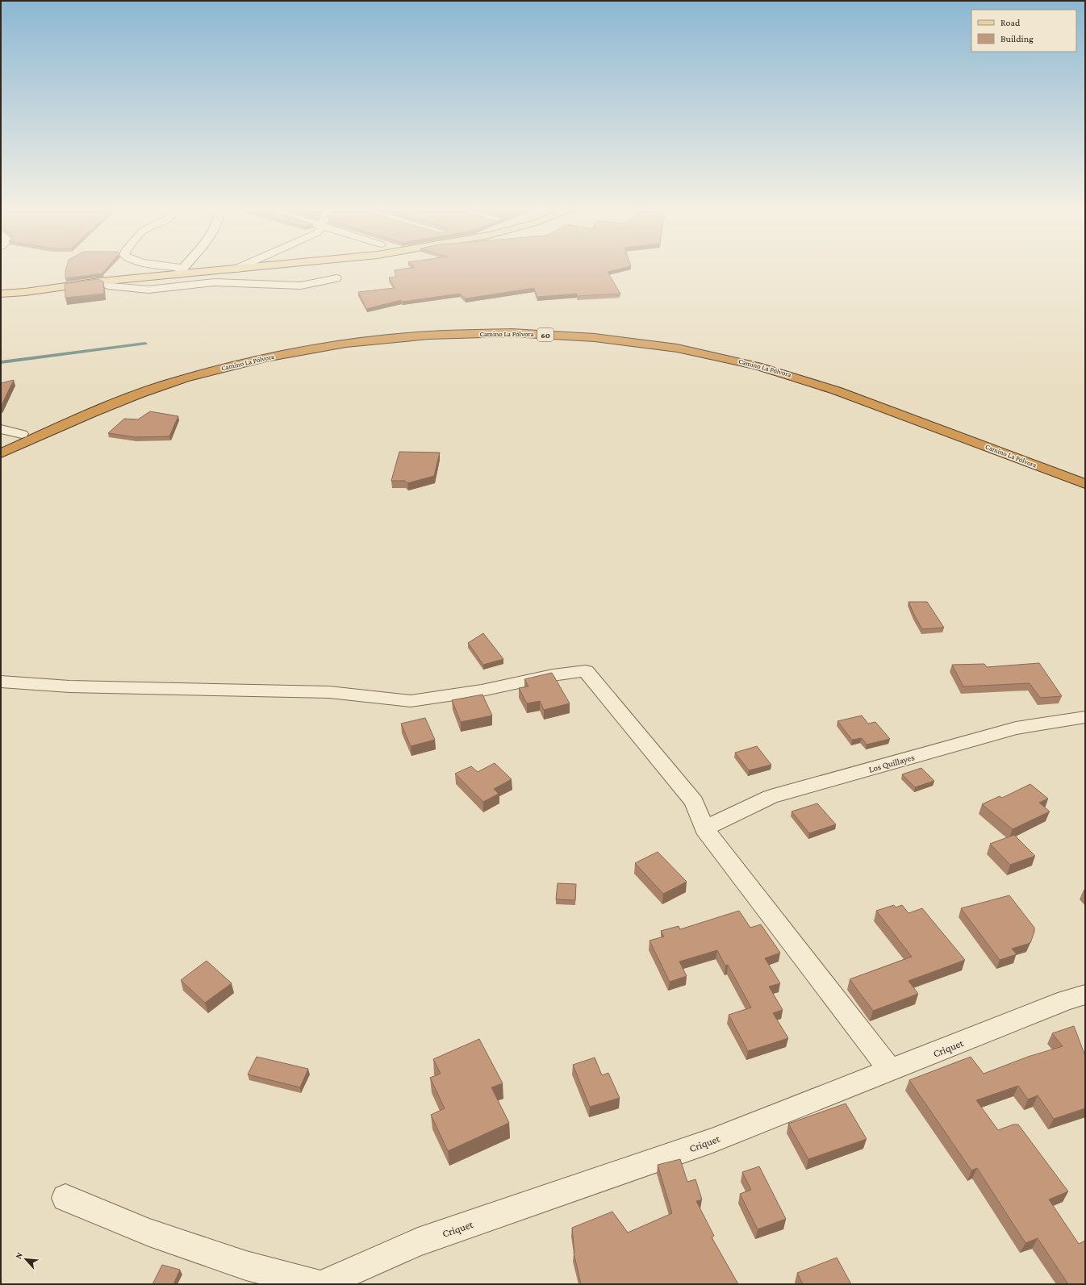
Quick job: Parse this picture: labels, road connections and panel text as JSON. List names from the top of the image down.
{
  "streets": {
    "highway": ["Camino La Pólvora", "60"],
    "street": ["Los Quillayes", "Criquet"]
  },
  "legend": ["Road", "Building"],
  "north": "top left"
}
